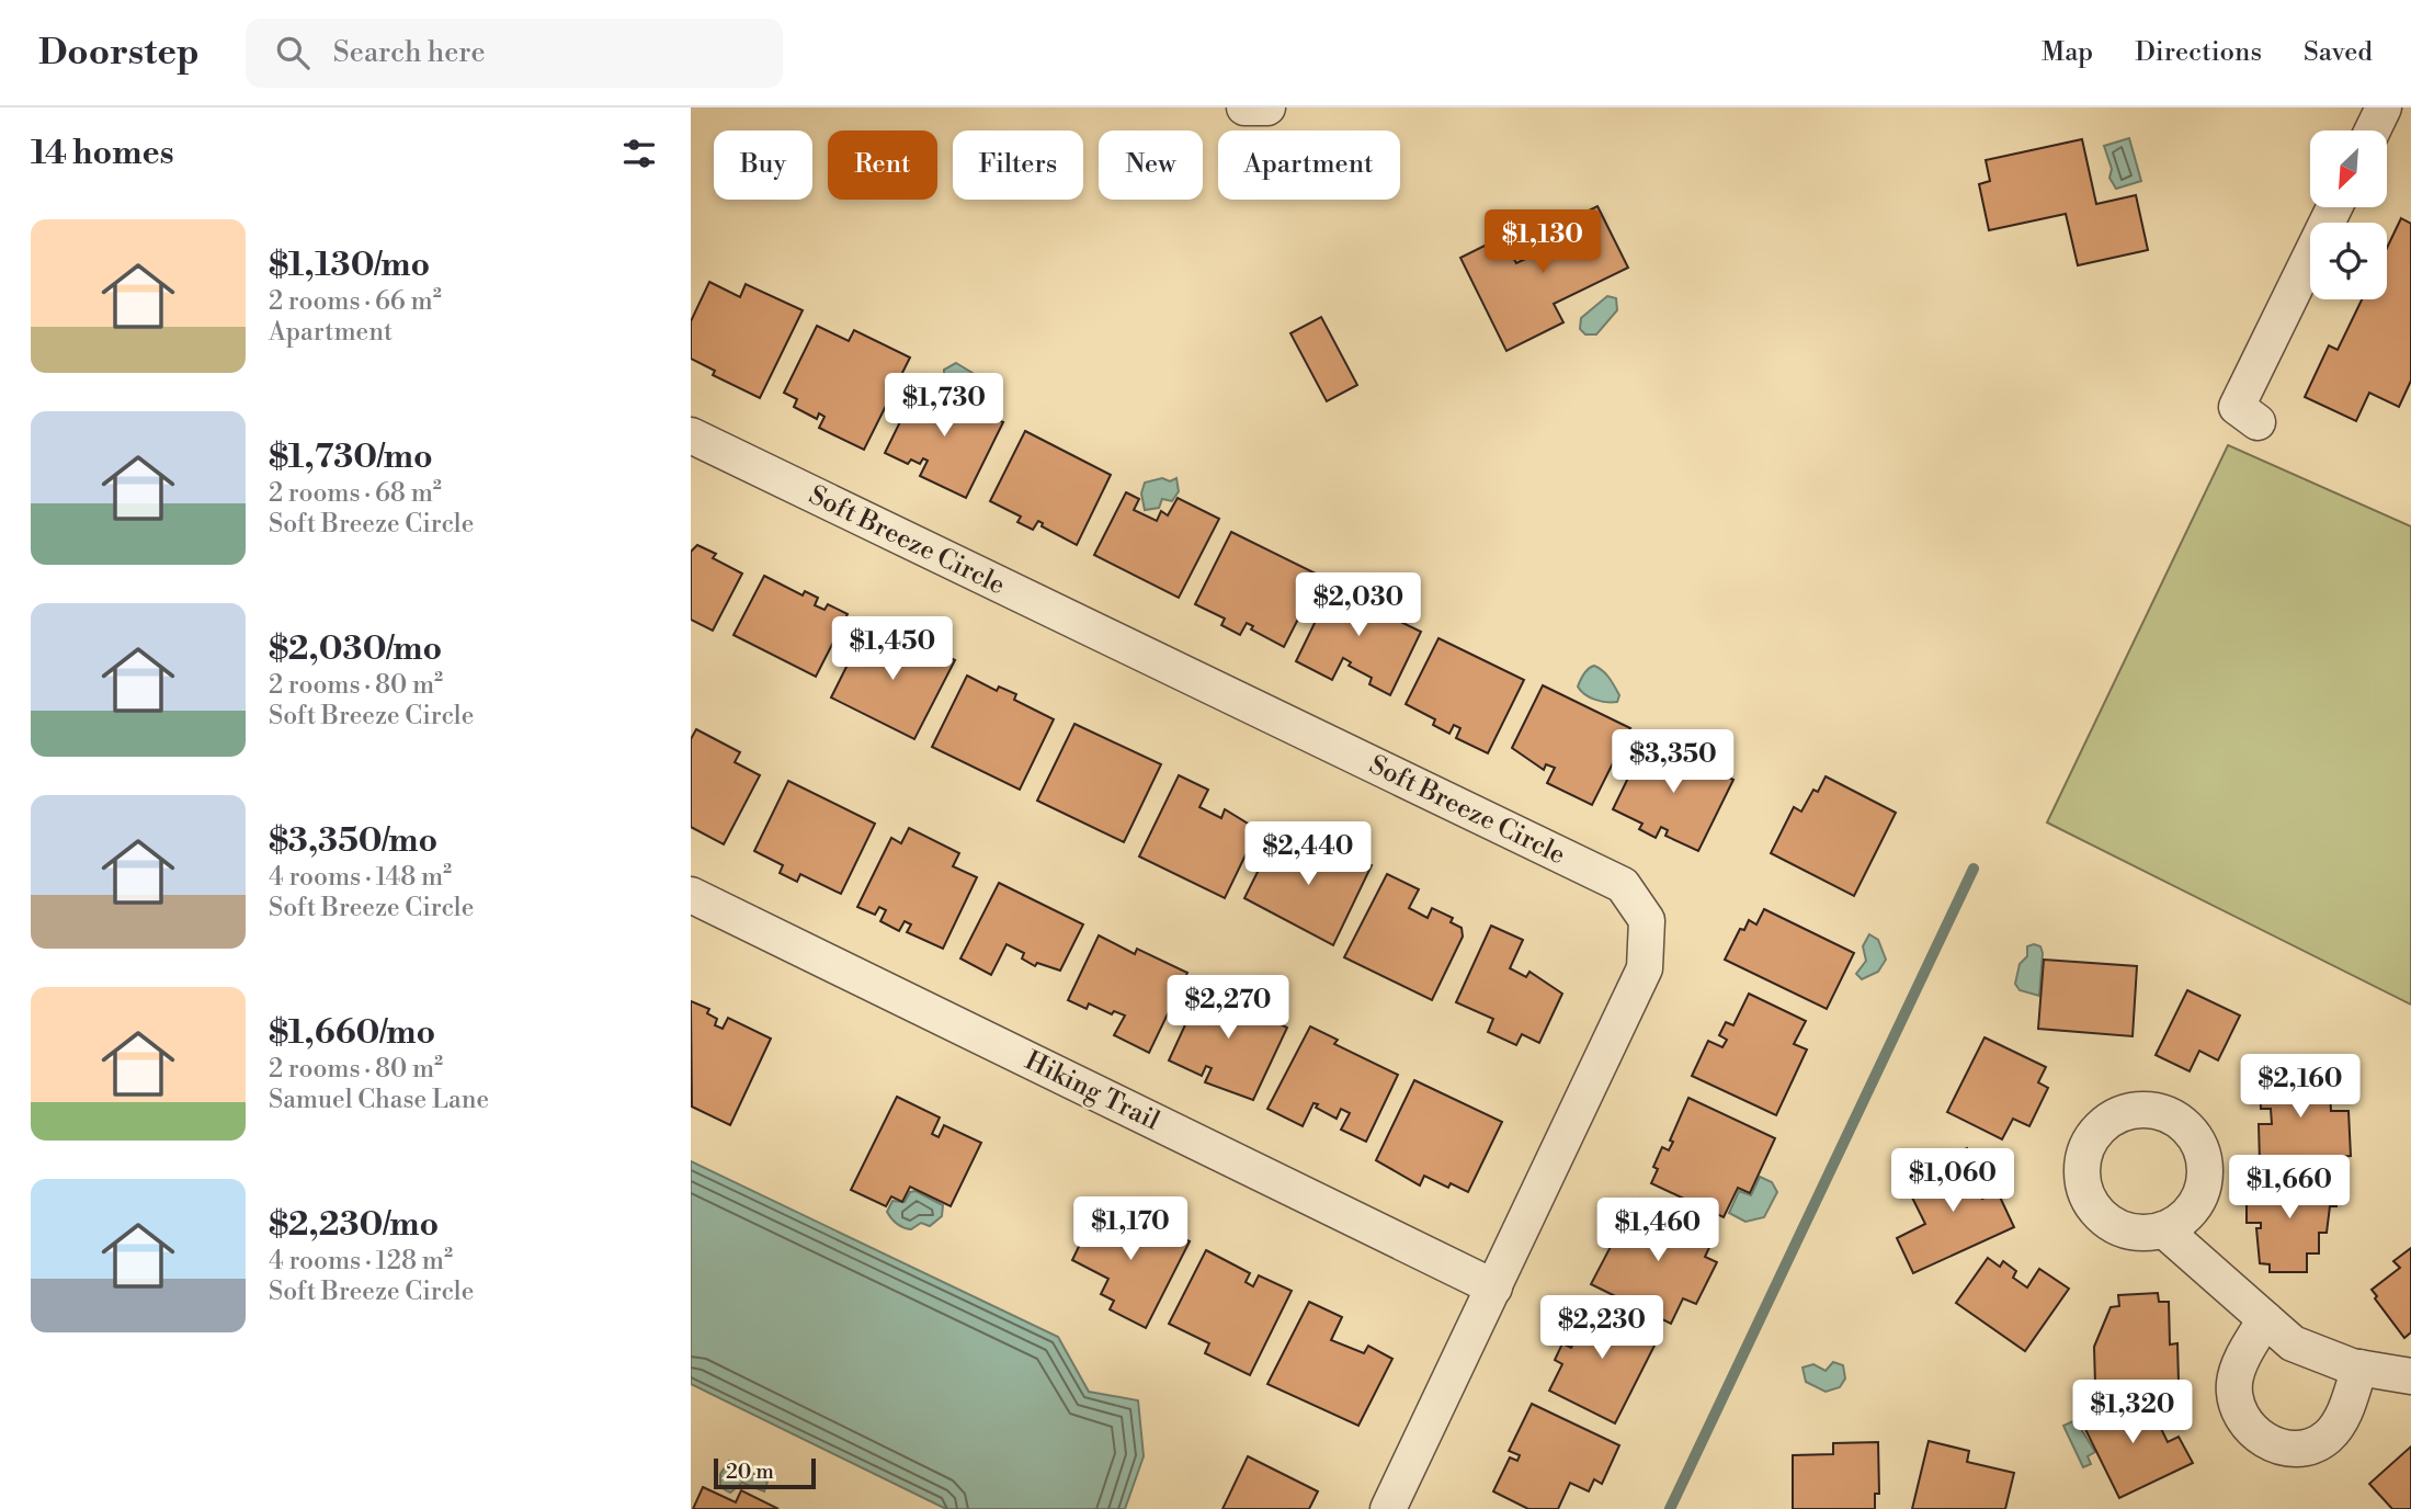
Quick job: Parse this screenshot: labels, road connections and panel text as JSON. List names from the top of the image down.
{
  "streets": {
    "street": ["Soft Breeze Circle", "Hiking Trail"]
  },
  "crossings": [
    ["Soft Breeze Circle", "Hiking Trail"]
  ],
  "scale_bar": "20 m",
  "north": "bottom left",
  "page": {
    "header": "Doorstep",
    "search": "Search here",
    "nav": ["Map", "Directions", "Saved"],
    "heading": "14 homes",
    "chip": [
      "Buy",
      "Rent",
      "Filters",
      "New",
      "Apartment"
    ],
    "list": [
      {
        "name": "$1,130/mo",
        "note": "2 rooms · 66 m² · Apartment"
      },
      {
        "name": "$1,730/mo",
        "note": "2 rooms · 68 m² · Soft Breeze Circle"
      },
      {
        "name": "$2,030/mo",
        "note": "2 rooms · 80 m² · Soft Breeze Circle"
      },
      {
        "name": "$3,350/mo",
        "note": "4 rooms · 148 m² · Soft Breeze Circle"
      },
      {
        "name": "$1,660/mo",
        "note": "2 rooms · 80 m² · Samuel Chase Lane"
      },
      {
        "name": "$2,230/mo",
        "note": "4 rooms · 128 m² · Soft Breeze Circle"
      }
    ],
    "price": [
      "$1,130",
      "$1,730",
      "$2,030",
      "$1,450",
      "$3,350",
      "$2,440",
      "$2,270",
      "$2,160",
      "$1,060",
      "$1,660",
      "$1,170",
      "$1,460",
      "$2,230",
      "$1,320"
    ],
    "scale": "20 m"
  }
}
